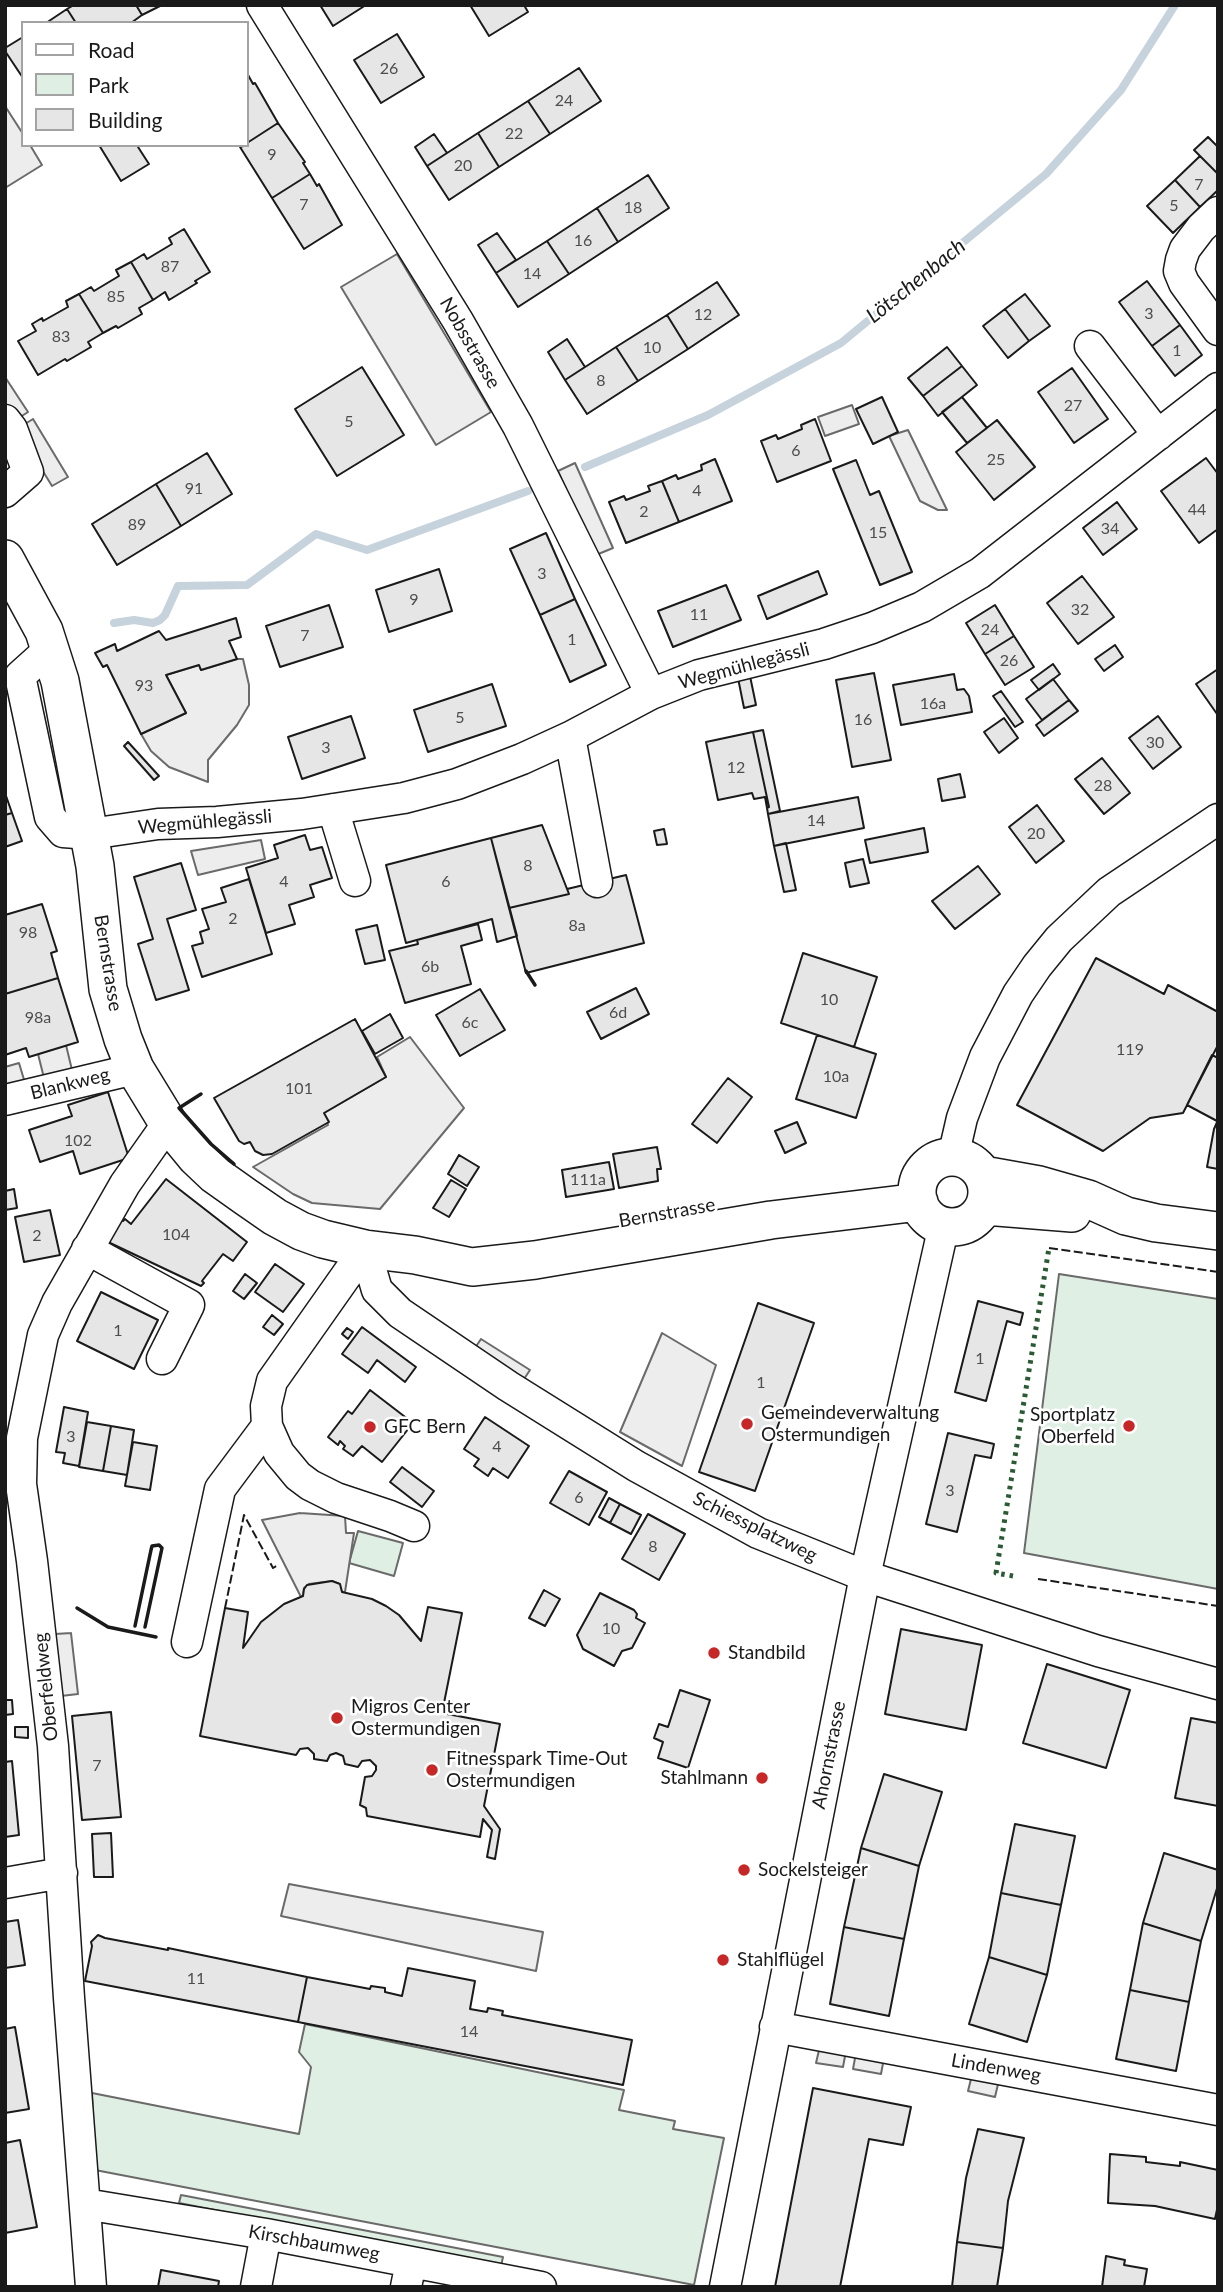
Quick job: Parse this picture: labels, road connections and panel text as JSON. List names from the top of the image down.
{
  "streets": {
    "main road": ["Bernstrasse"],
    "street": [
      "Nobsstrasse",
      "Wegmühlegässli",
      "Blankweg",
      "Schiessplatzweg",
      "Oberfeldweg",
      "Ahornstrasse",
      "Lindenweg",
      "Kirschbaumweg"
    ]
  },
  "crossings": [
    ["Nobsstrasse", "Wegmühlegässli"],
    ["Wegmühlegässli", "Bernstrasse"],
    ["Bernstrasse", "Blankweg"],
    ["Bernstrasse", "Schiessplatzweg"],
    ["Bernstrasse", "Oberfeldweg"],
    ["Bernstrasse", "Ahornstrasse"],
    ["Schiessplatzweg", "Ahornstrasse"],
    ["Oberfeldweg", "Kirschbaumweg"],
    ["Ahornstrasse", "Lindenweg"]
  ],
  "water": ["Lötschenbach"],
  "places": [
    "Gemeindeverwaltung Ostermundigen",
    "Sportplatz Oberfeld",
    "GFC Bern",
    "Standbild",
    "Migros Center Ostermundigen",
    "Fitnesspark Time-Out Ostermundigen",
    "Stahlmann",
    "Sockelsteiger",
    "Stahlflügel"
  ],
  "house_numbers": [
    "26",
    "24",
    "22",
    "9",
    "20",
    "7",
    "7",
    "5",
    "18",
    "16",
    "87",
    "14",
    "85",
    "3",
    "12",
    "83",
    "10",
    "1",
    "8",
    "27",
    "5",
    "6",
    "25",
    "91",
    "4",
    "44",
    "2",
    "89",
    "34",
    "15",
    "3",
    "9",
    "32",
    "11",
    "24",
    "7",
    "1",
    "26",
    "93",
    "16a",
    "5",
    "16",
    "30",
    "3",
    "12",
    "28",
    "14",
    "20",
    "8",
    "4",
    "6",
    "2",
    "8a",
    "98",
    "6b",
    "10",
    "6d",
    "98a",
    "6c",
    "119",
    "10a",
    "101",
    "102",
    "111a",
    "104",
    "2",
    "1",
    "1",
    "1",
    "3",
    "4",
    "3",
    "6",
    "8",
    "10",
    "7",
    "11",
    "14"
  ],
  "legend": ["Road", "Park", "Building"]
}
